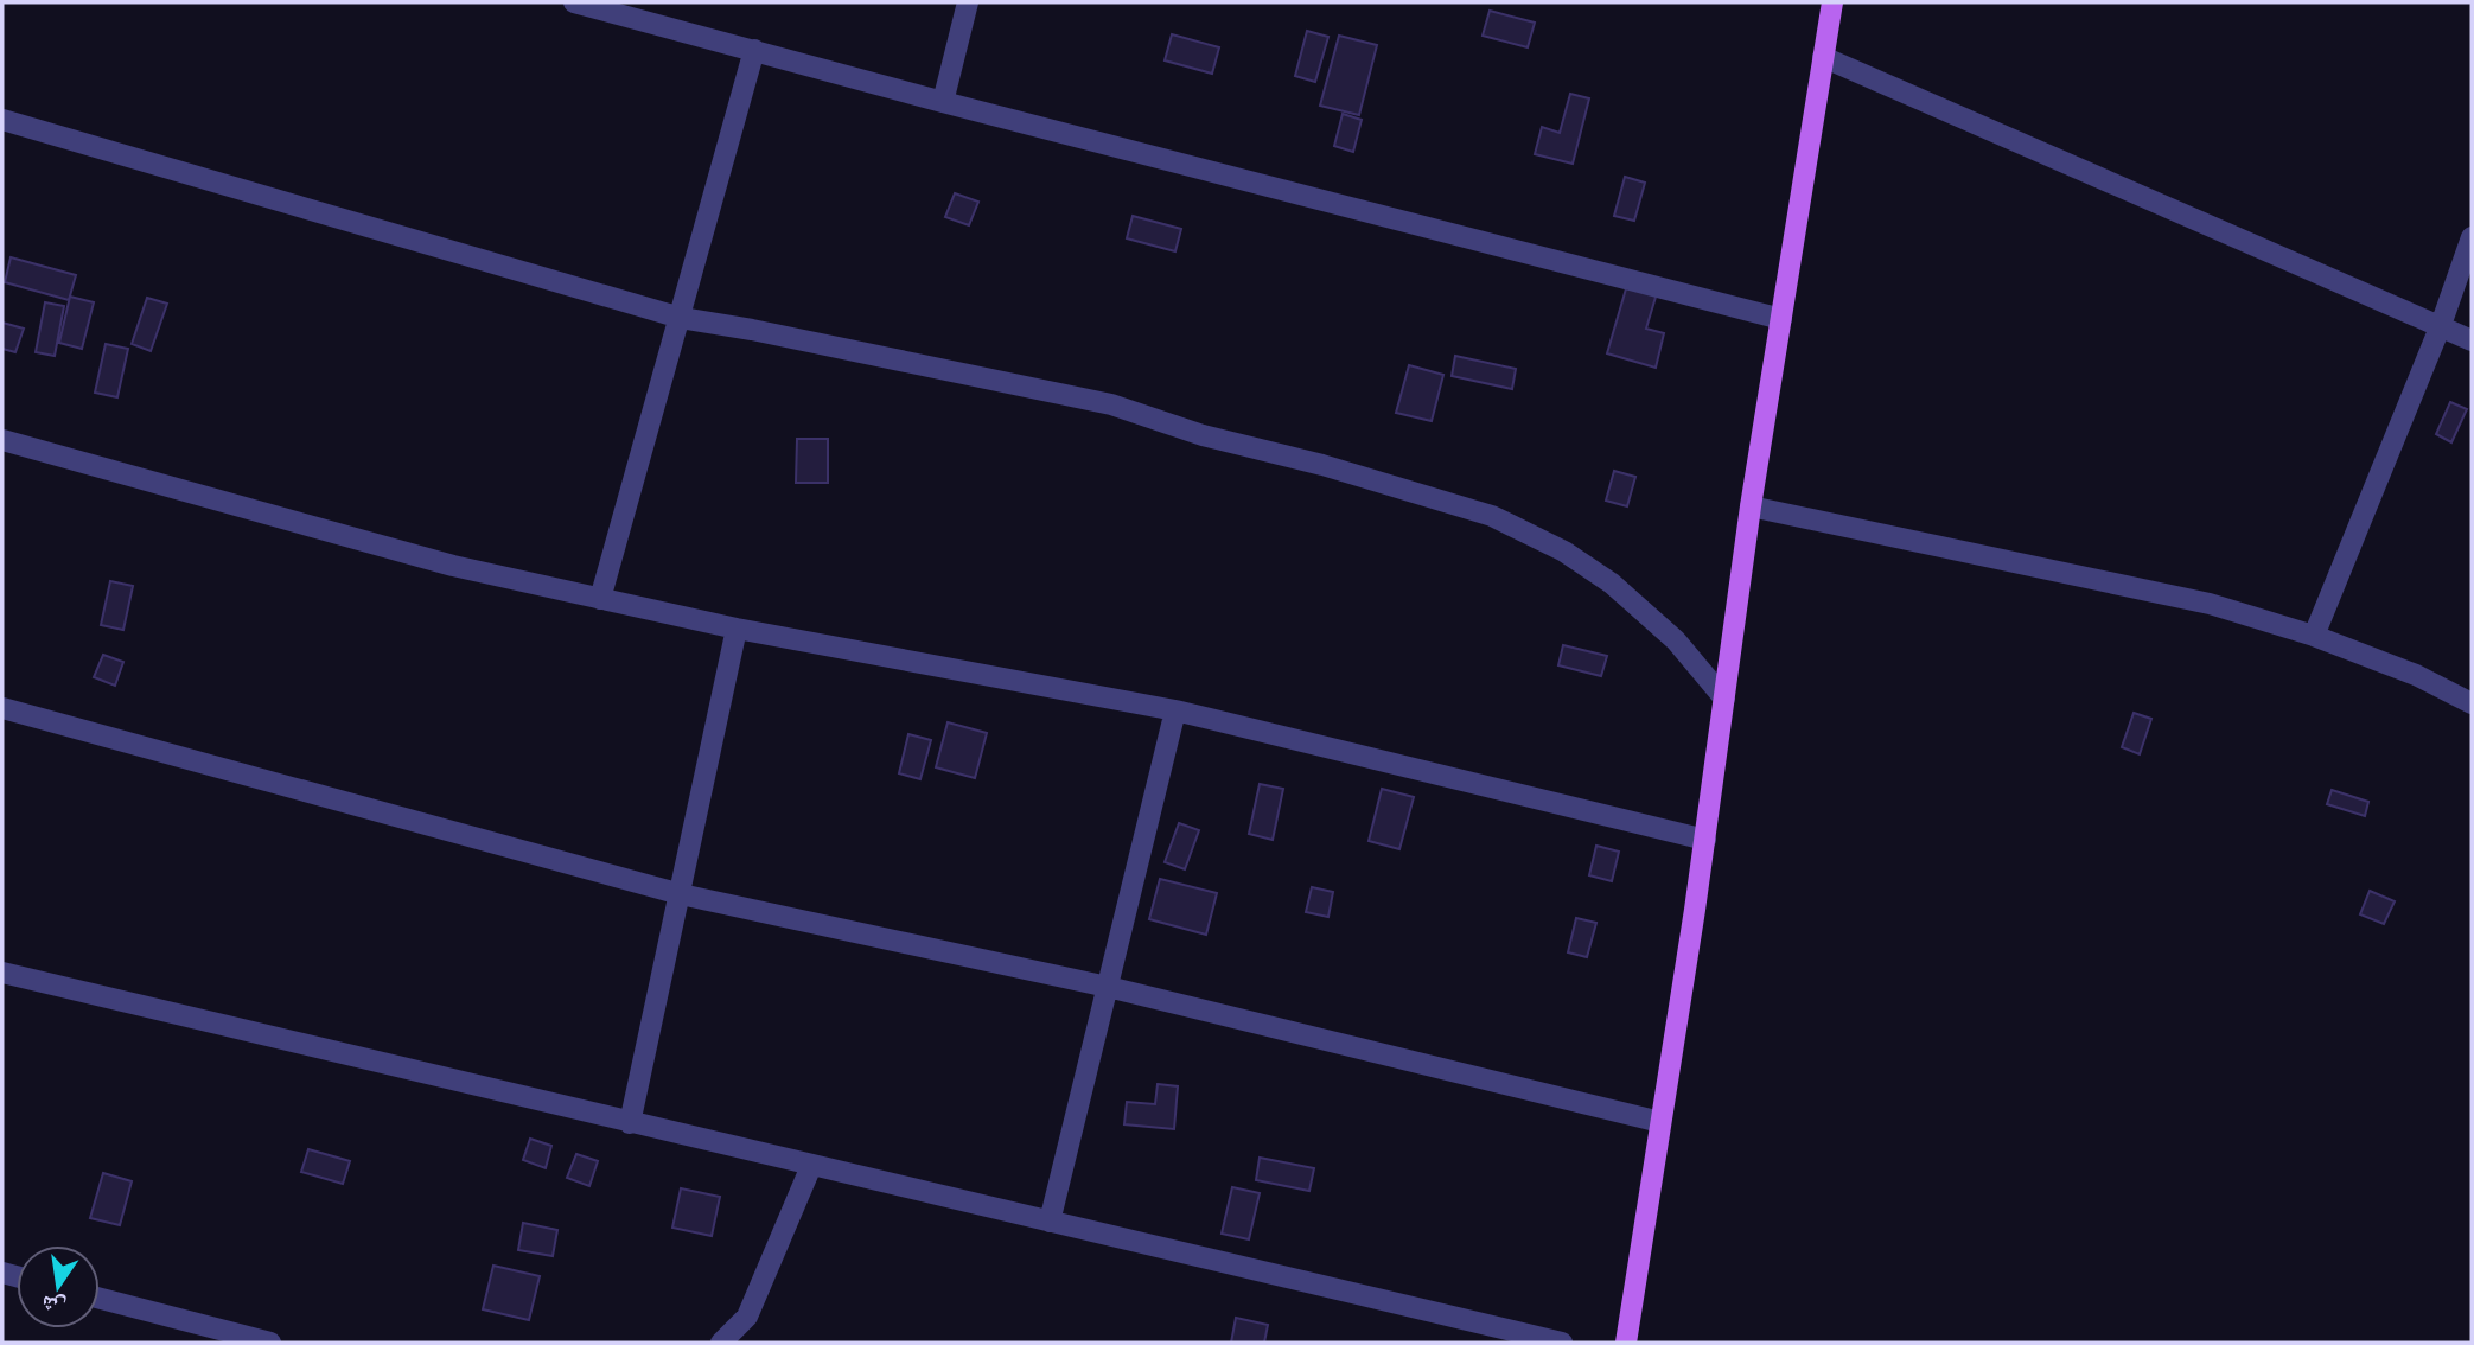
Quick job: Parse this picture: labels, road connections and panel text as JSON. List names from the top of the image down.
{
  "north": "bottom"
}
